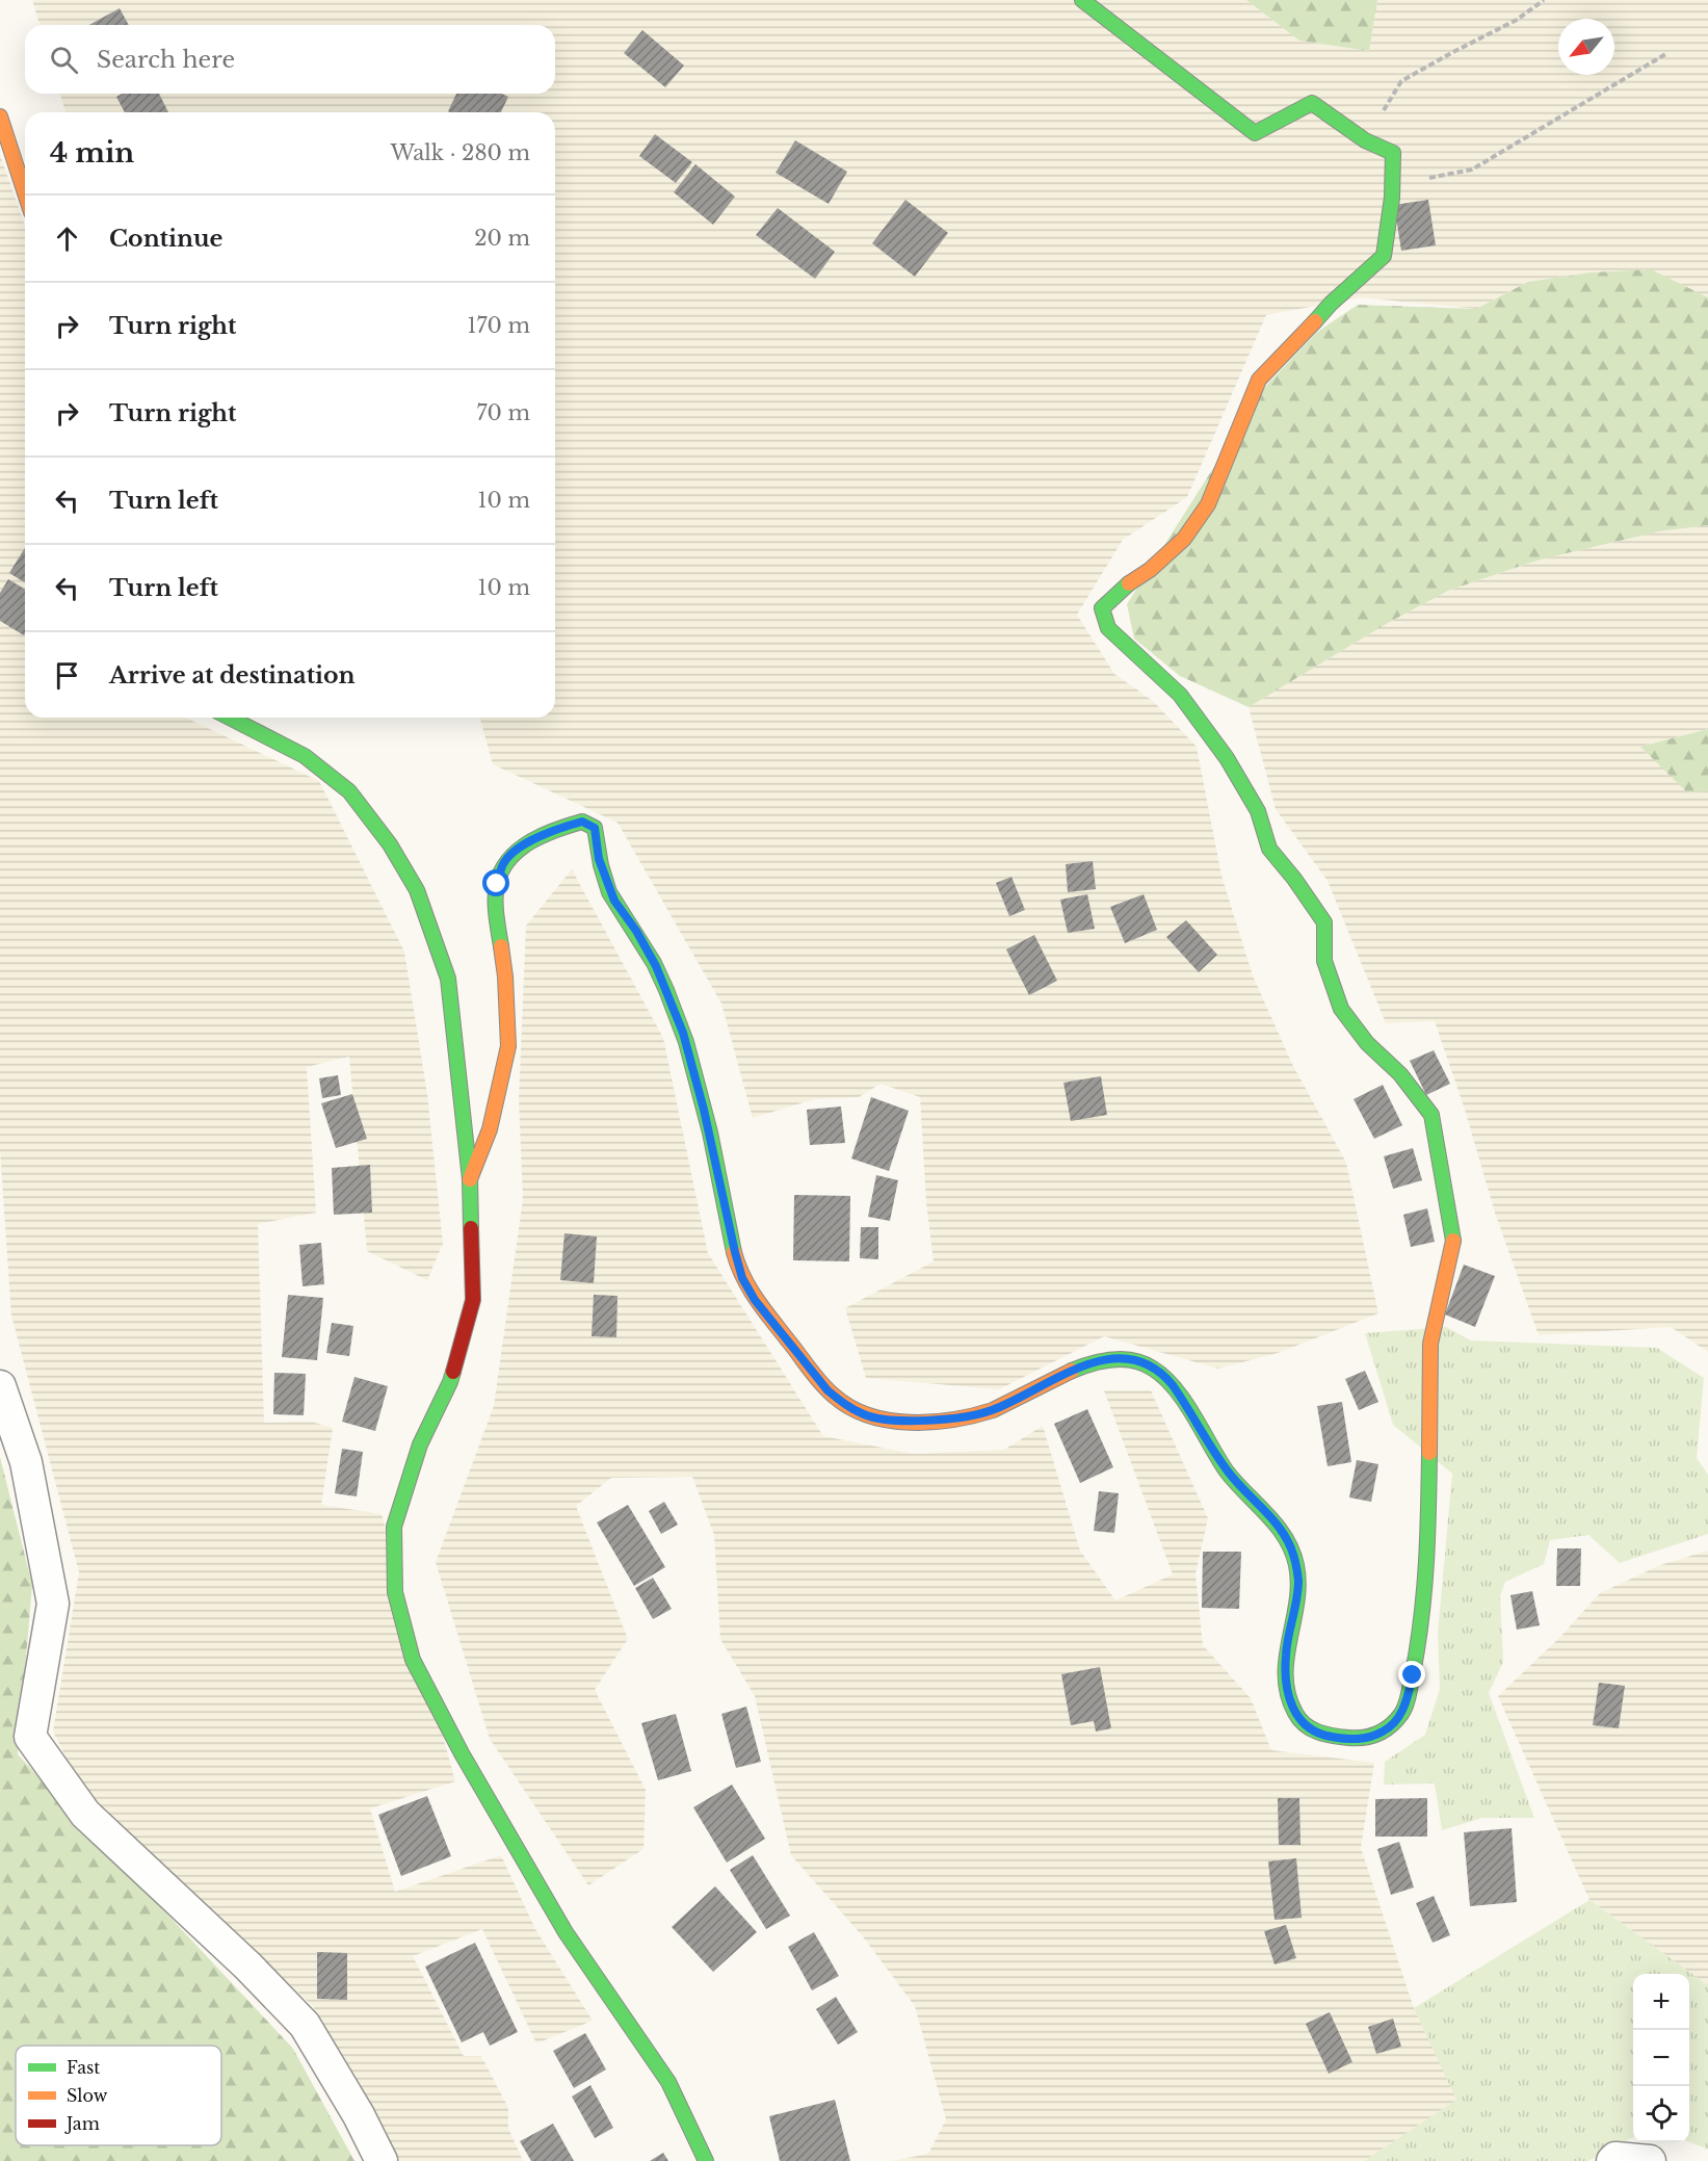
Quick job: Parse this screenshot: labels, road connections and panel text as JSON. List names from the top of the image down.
{
  "legend": ["Fast", "Slow", "Jam"],
  "north": "bottom left",
  "page": {
    "search": "Search here",
    "heading": ["4 min", "Walk · 280 m"],
    "list": [
      ["Continue", "20 m"],
      ["Turn right", "170 m"],
      ["Turn right", "70 m"],
      ["Turn left", "10 m"],
      ["Turn left", "10 m"],
      "Arrive at destination"
    ],
    "map_buttons": ["+", "−"]
  }
}
